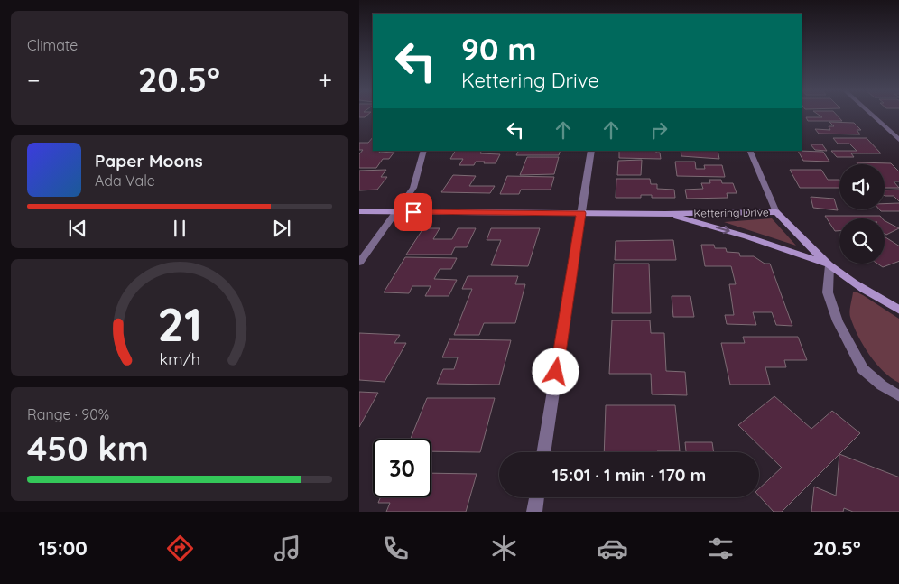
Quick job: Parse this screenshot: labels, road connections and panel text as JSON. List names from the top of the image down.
{
  "streets": {
    "street": ["Kettering Drive"]
  },
  "page": {
    "tile": [
      "Climate",
      ["Range · 90%", "450 km"]
    ],
    "turn": ["90 m", "Kettering Drive"],
    "heat": ["−", "20.5°", "+"],
    "song": ["Paper Moons", "Ada Vale"],
    "limit": "30",
    "trip": "15:01 · 1 min · 170 m",
    "tabs": ["15:00", "20.5°"],
    "gauge": ["21", "km/h"]
  }
}
